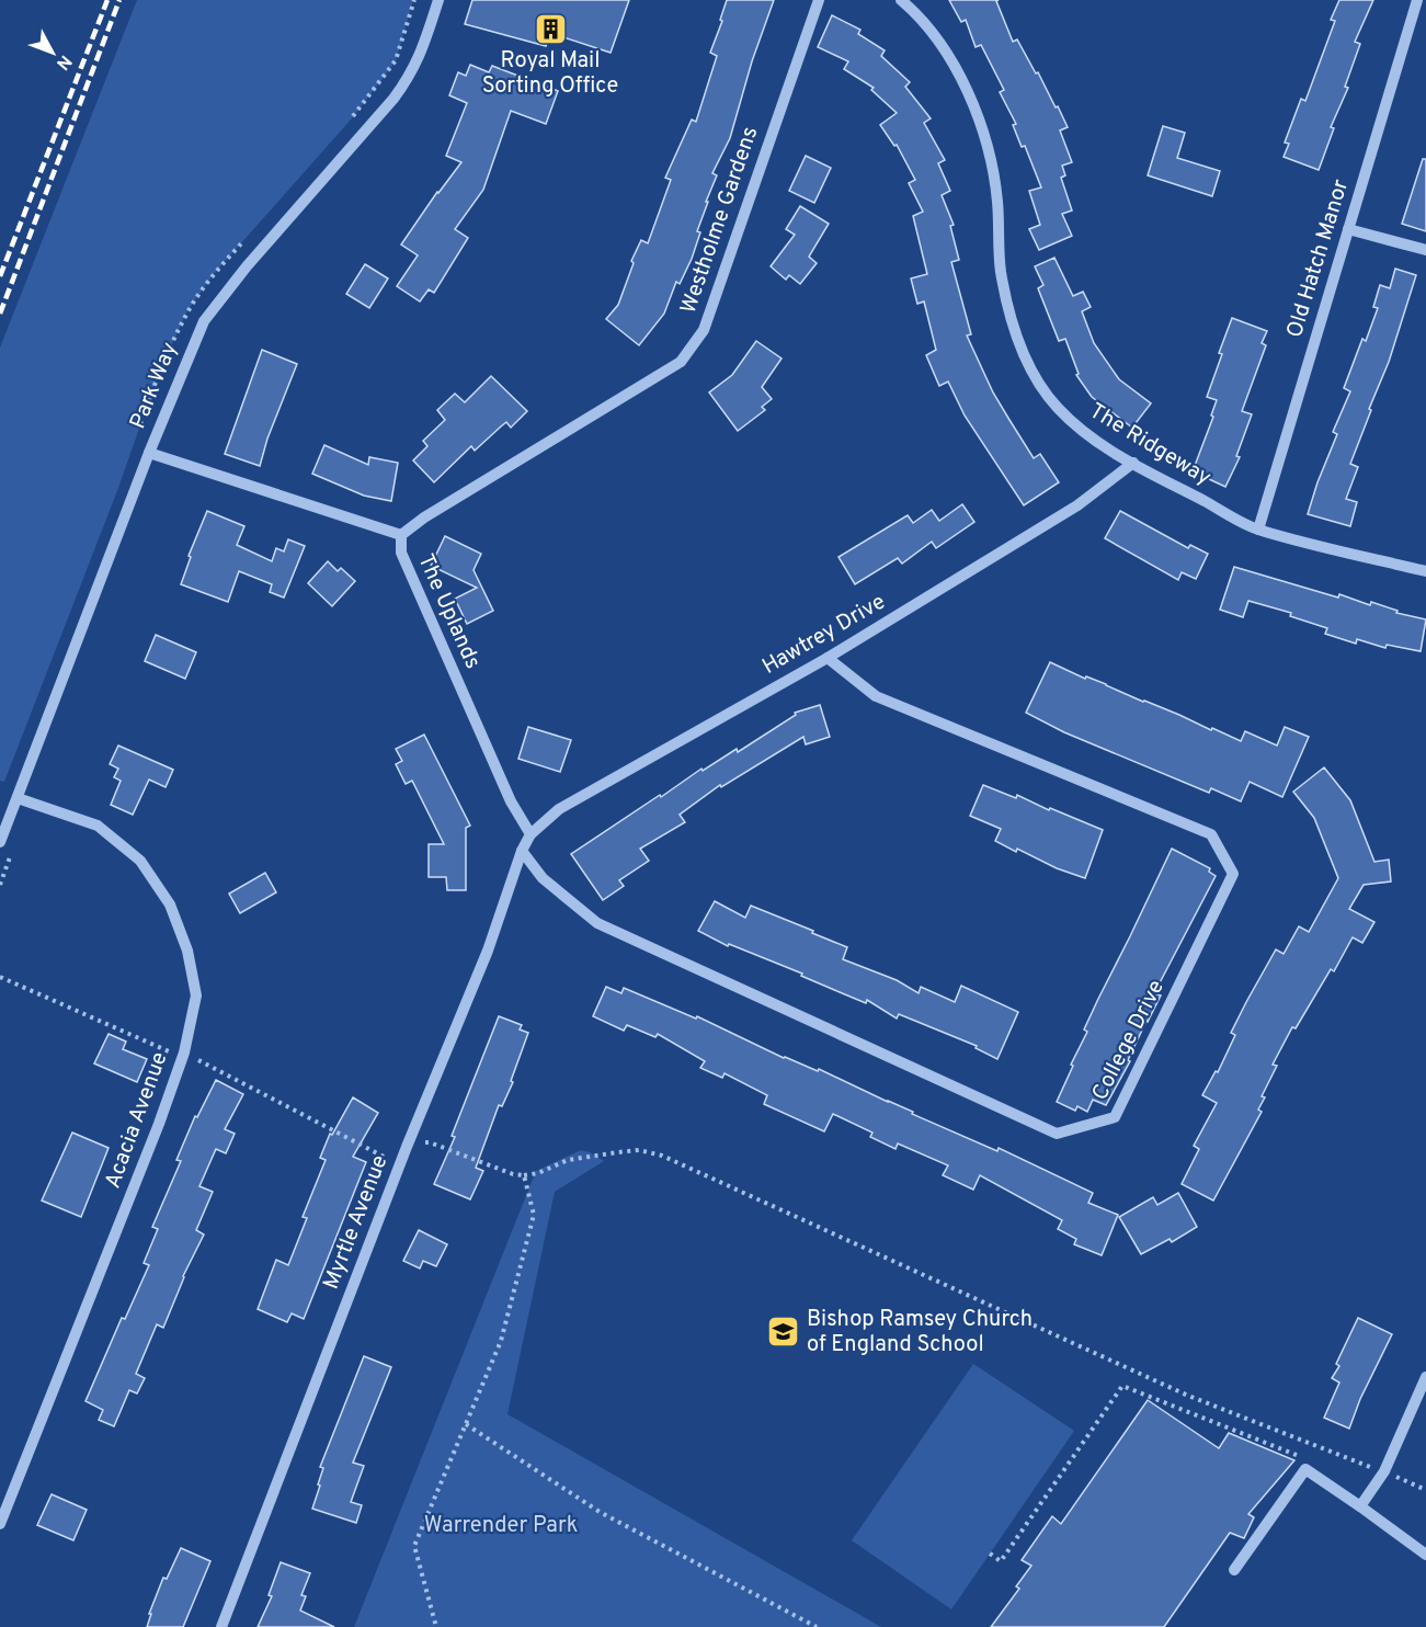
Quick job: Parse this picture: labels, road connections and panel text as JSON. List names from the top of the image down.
{
  "streets": {
    "street": [
      "Westholme Gardens",
      "Old Hatch Manor",
      "Park Way",
      "The Ridgeway",
      "The Uplands",
      "Hawtrey Drive",
      "College Drive",
      "Acacia Avenue",
      "Myrtle Avenue"
    ]
  },
  "crossings": [
    ["Westholme Gardens", "The Uplands"],
    ["Old Hatch Manor", "The Ridgeway"],
    ["Park Way", "The Uplands"],
    ["Park Way", "Acacia Avenue"],
    ["The Ridgeway", "Hawtrey Drive"],
    ["The Uplands", "Hawtrey Drive"],
    ["The Uplands", "Myrtle Avenue"],
    ["Hawtrey Drive", "College Drive"],
    ["Hawtrey Drive", "Myrtle Avenue"],
    ["College Drive", "Myrtle Avenue"]
  ],
  "parks": ["Warrender Park"],
  "places": {
    "building": ["Royal Mail Sorting Office"],
    "school or university": ["Bishop Ramsey Church of England School"]
  },
  "north": "bottom right"
}
